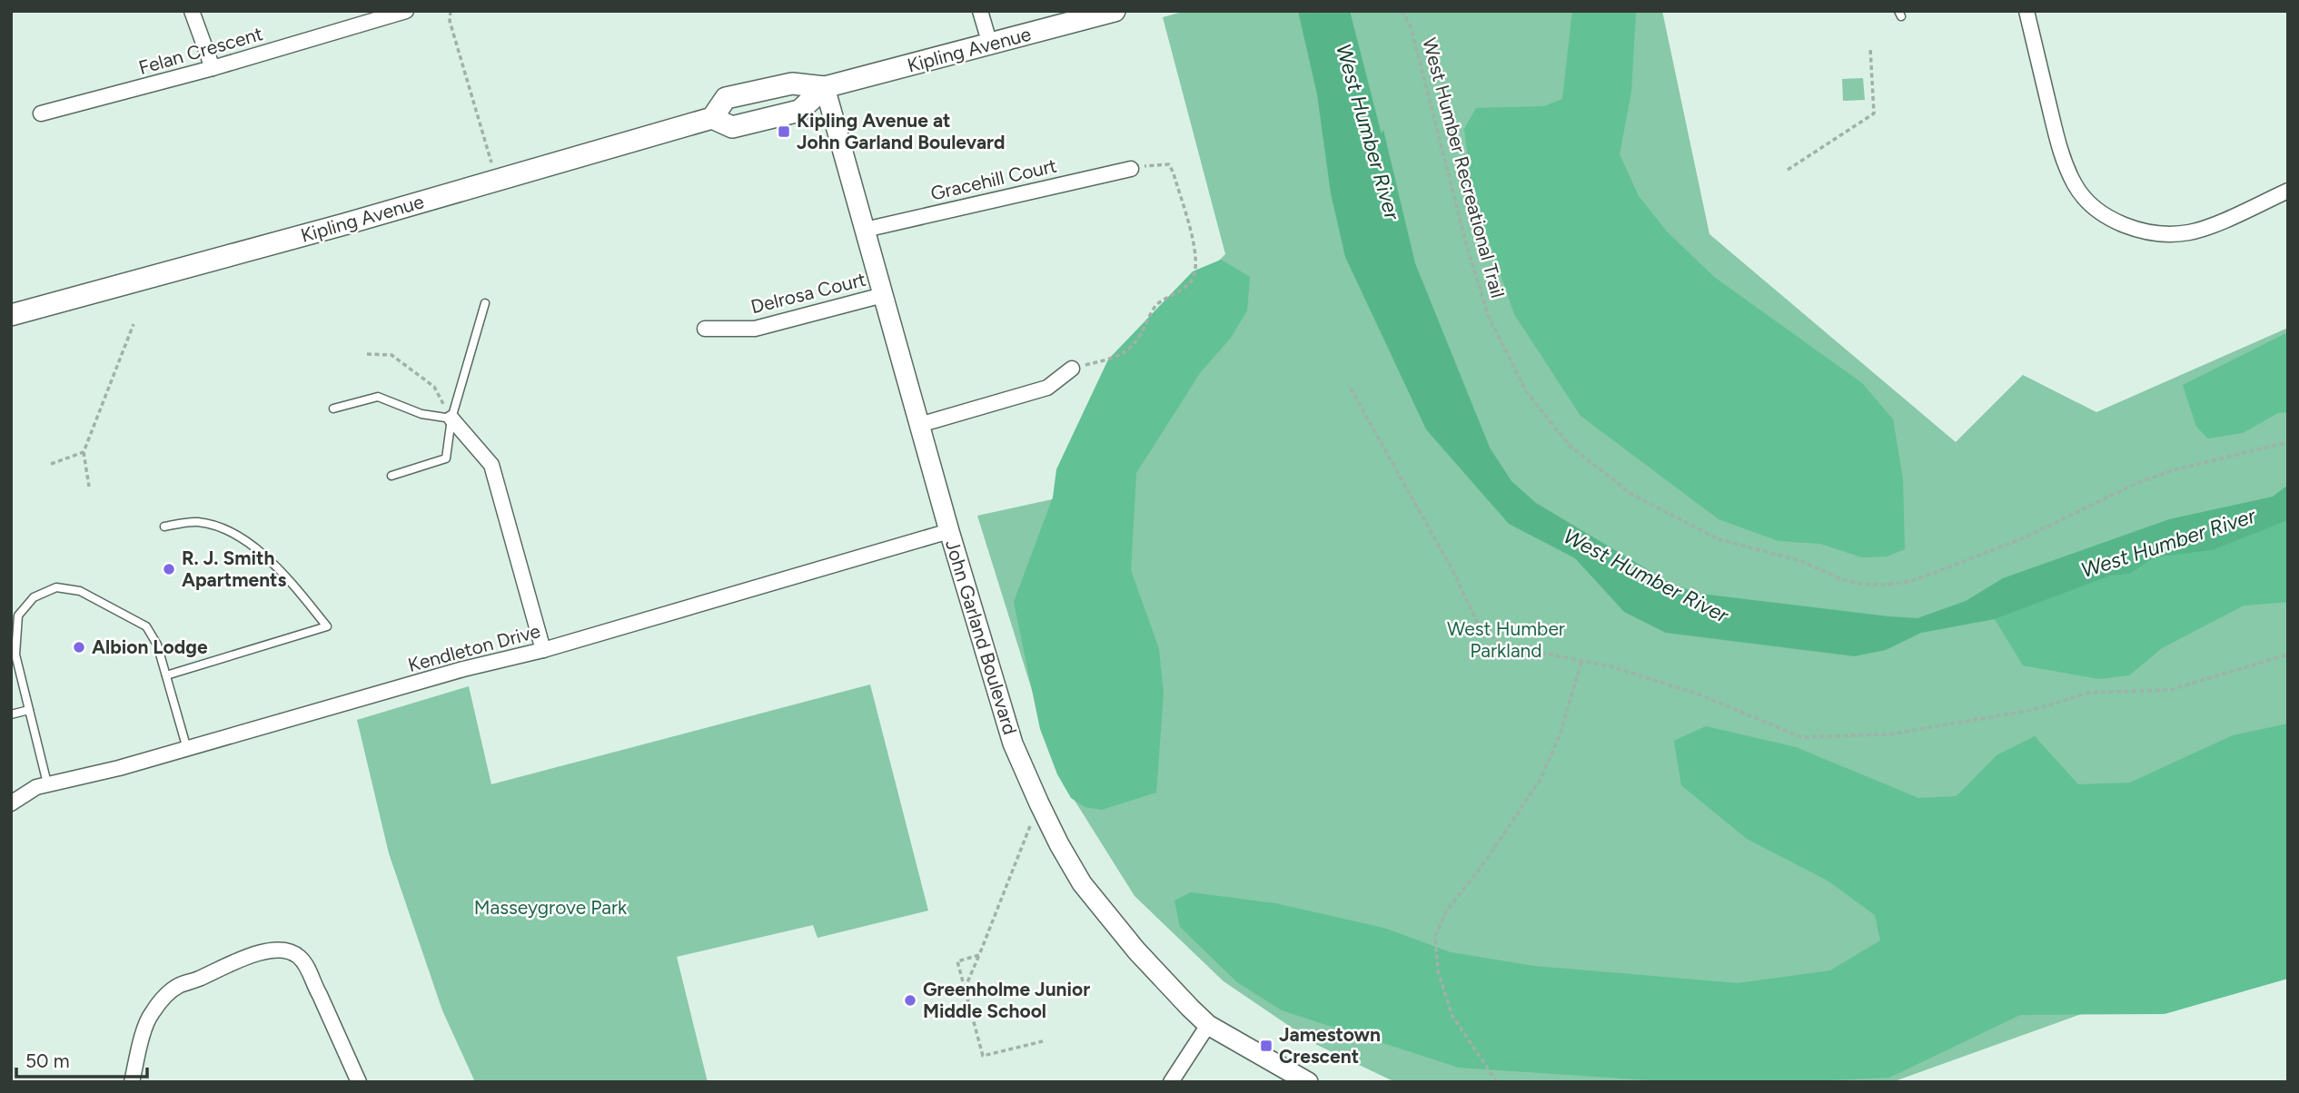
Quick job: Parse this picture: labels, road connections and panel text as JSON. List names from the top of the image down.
{
  "streets": {
    "main road": ["Kipling Avenue"],
    "street": [
      "Felan Crescent",
      "Gracehill Court",
      "Delrosa Court",
      "John Garland Boulevard",
      "Kendleton Drive"
    ],
    "path": ["West Humber Recreational Trail"]
  },
  "crossings": [
    ["Kipling Avenue", "John Garland Boulevard"],
    ["Gracehill Court", "John Garland Boulevard"],
    ["Delrosa Court", "John Garland Boulevard"],
    ["John Garland Boulevard", "Kendleton Drive"]
  ],
  "water": ["West Humber River"],
  "parks": ["West Humber Parkland", "Masseygrove Park"],
  "places": {
    "transit": ["Kipling Avenue at John Garland Boulevard", "Jamestown Crescent"],
    "other": ["R. J. Smith Apartments", "Albion Lodge", "Greenholme Junior Middle School"]
  },
  "scale_bar": "50 m"
}
